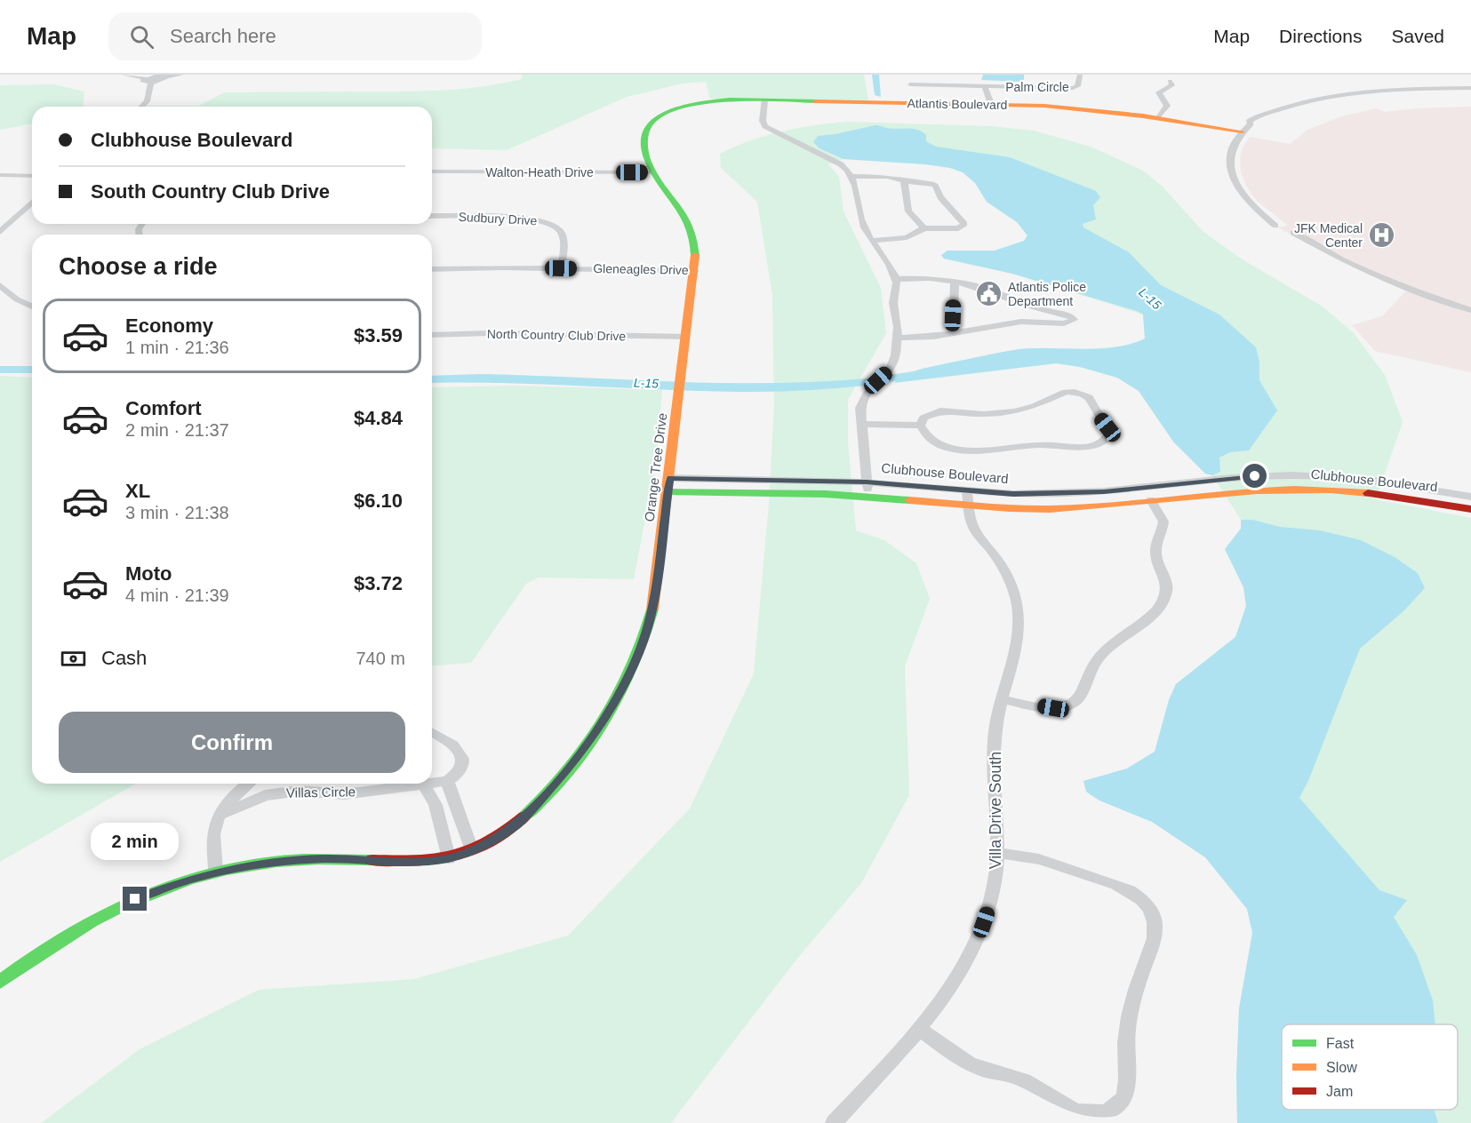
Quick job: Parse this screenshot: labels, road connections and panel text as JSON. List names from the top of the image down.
{
  "streets": {
    "street": [
      "Palm Circle",
      "Atlantis Boulevard",
      "Walton-Heath Drive",
      "Sudbury Drive",
      "Gleneagles Drive",
      "North Country Club Drive",
      "Orange Tree Drive",
      "Clubhouse Boulevard",
      "Villas Circle",
      "Villa Drive South"
    ]
  },
  "crossings": [
    ["Palm Circle", "Atlantis Boulevard"],
    ["Atlantis Boulevard", "Orange Tree Drive"],
    ["Walton-Heath Drive", "Orange Tree Drive"],
    ["Sudbury Drive", "Gleneagles Drive"],
    ["Gleneagles Drive", "Orange Tree Drive"],
    ["North Country Club Drive", "Orange Tree Drive"],
    ["Orange Tree Drive", "Clubhouse Boulevard"],
    ["Clubhouse Boulevard", "Villa Drive South"]
  ],
  "water": ["L-15"],
  "places": {
    "hospital": ["JFK Medical Center"],
    "public building": ["Atlantis Police Department"]
  },
  "legend": ["Fast", "Slow", "Jam"],
  "page": {
    "header": "Map",
    "search": "Search here",
    "nav": ["Map", "Directions", "Saved"],
    "banner": ["Clubhouse Boulevard", "South Country Club Drive"],
    "heading": "Choose a ride",
    "list": [
      {
        "name": "Economy",
        "note": "1 min · 21:36",
        "value": "$3.59"
      },
      {
        "name": "Comfort",
        "note": "2 min · 21:37",
        "value": "$4.84"
      },
      {
        "name": "XL",
        "note": "3 min · 21:38",
        "value": "$6.10"
      },
      {
        "name": "Moto",
        "note": "4 min · 21:39",
        "value": "$3.72"
      }
    ],
    "pay": ["Cash", "740 m"],
    "buttons": "Confirm",
    "bubble": "2 min"
  }
}
